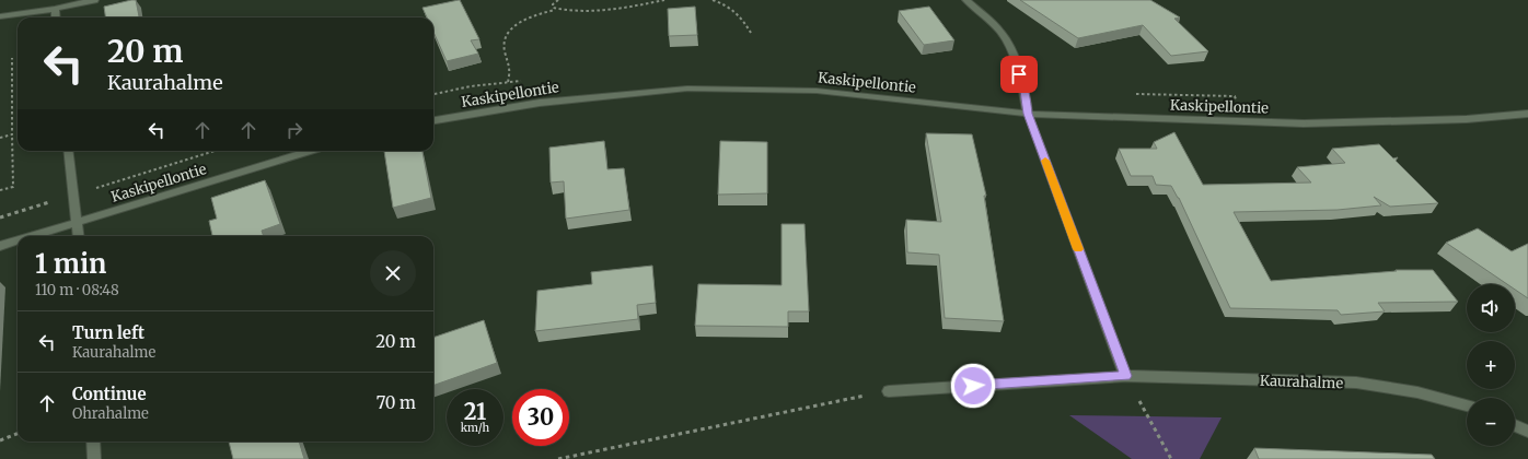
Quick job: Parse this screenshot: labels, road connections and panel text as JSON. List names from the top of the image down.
{
  "streets": {
    "street": ["Kaskipellontie", "Kaurahalme"]
  },
  "page": {
    "turn": ["20 m", "Kaurahalme"],
    "heading": ["1 min", "110 m · 08:48"],
    "map_buttons": ["+", "−"],
    "list": [
      {
        "name": "Turn left",
        "note": "Kaurahalme",
        "value": "20 m"
      },
      {
        "name": "Continue",
        "note": "Ohrahalme",
        "value": "70 m"
      }
    ],
    "speed": "21 km/h",
    "limit": "30"
  }
}
